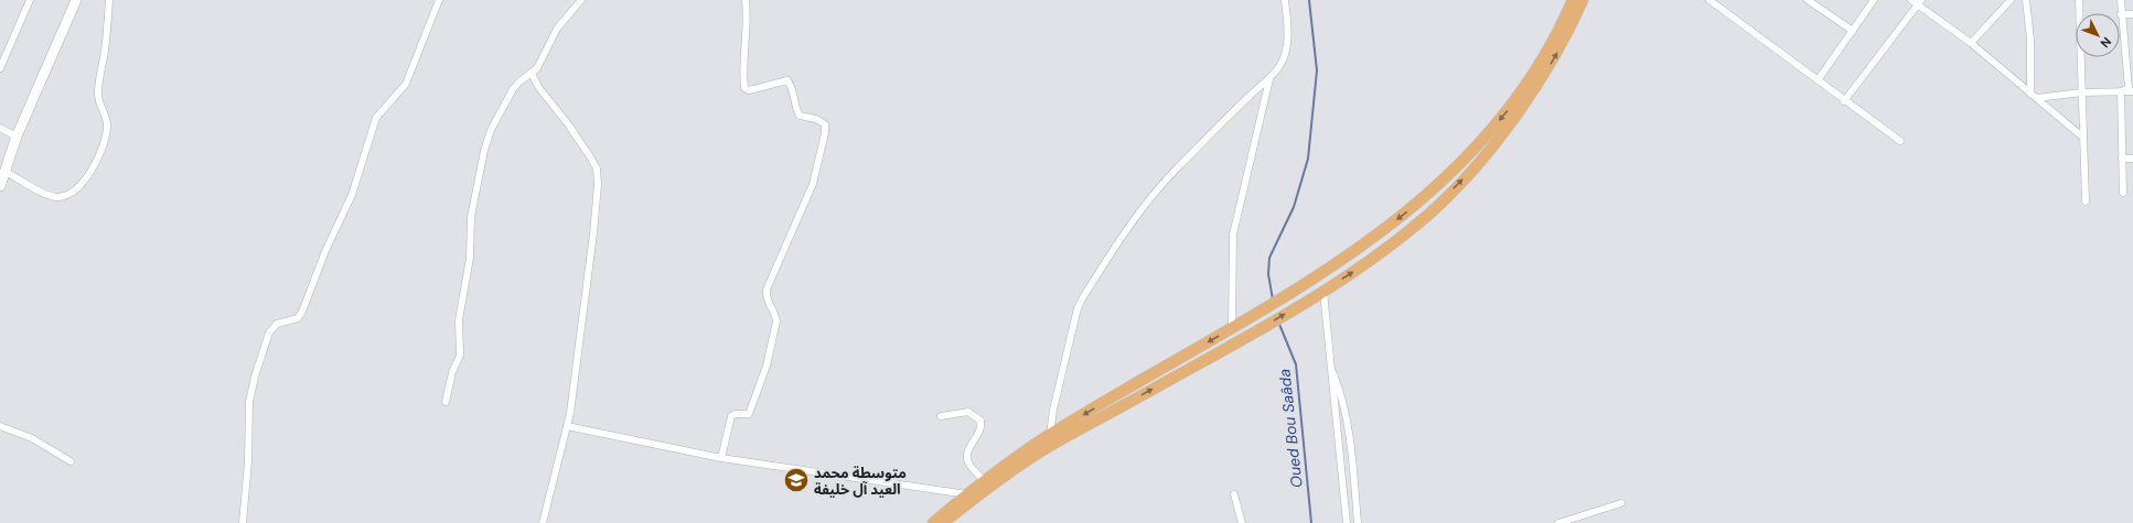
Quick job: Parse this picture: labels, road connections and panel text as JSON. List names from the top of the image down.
{
  "water": ["Oued Bou Saâda"],
  "places": {
    "school or university": ["متوسطة محمد العيد آل خليفة"]
  },
  "north": "bottom right"
}
